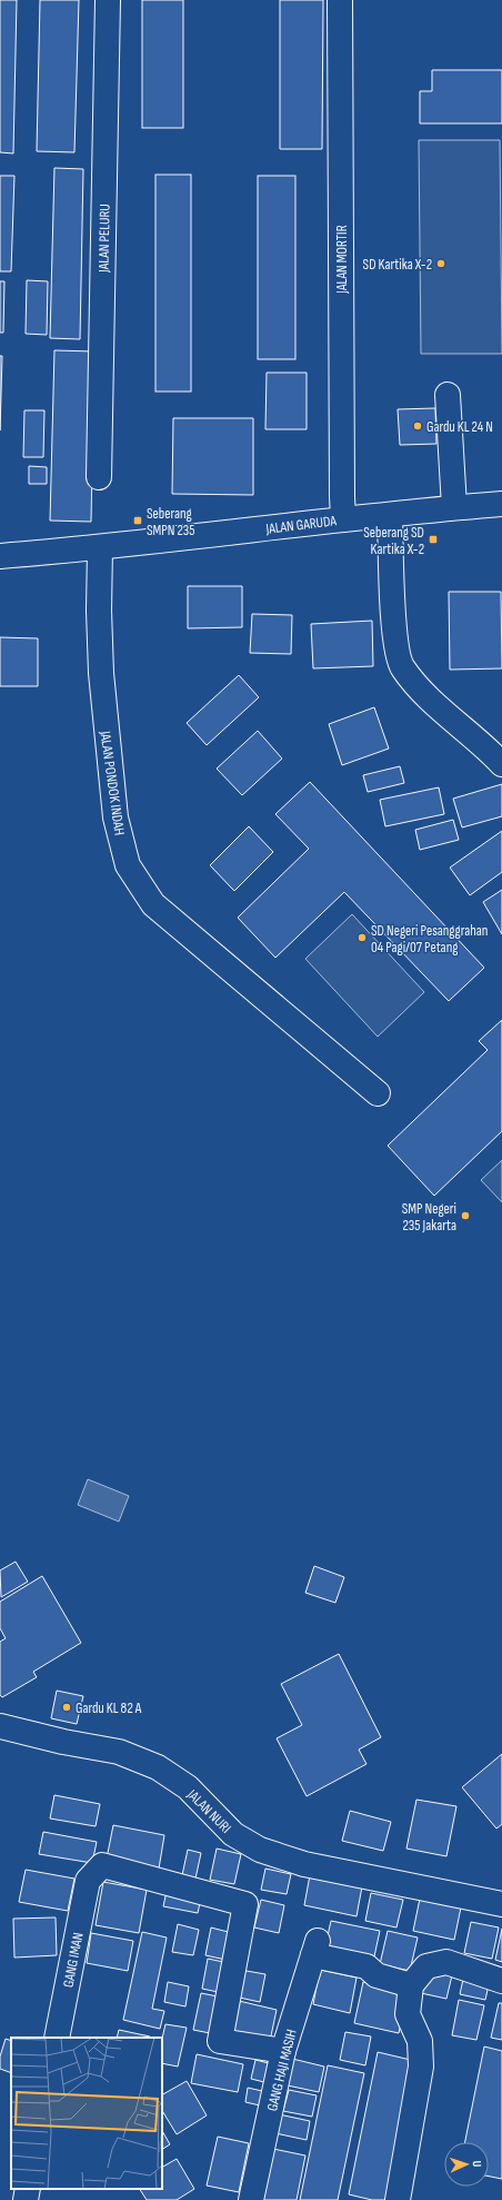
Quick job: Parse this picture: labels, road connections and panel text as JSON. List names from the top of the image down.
{
  "streets": {
    "street": [
      "JALAN PELURU",
      "JALAN MORTIR",
      "JALAN GARUDA",
      "JALAN PONDOK INDAH",
      "JALAN NURI",
      "GANG IMAN",
      "GANG HAJI MASIH"
    ]
  },
  "crossings": [
    ["JALAN MORTIR", "JALAN GARUDA"],
    ["JALAN GARUDA", "JALAN PONDOK INDAH"],
    ["GANG IMAN", "GANG HAJI MASIH"]
  ],
  "places": {
    "other": [
      "SD Kartika X-2",
      "Gardu KL 24 N",
      "SD Negeri Pesanggrahan 04 Pagi/07 Petang",
      "SMP Negeri 235 Jakarta",
      "Gardu KL 82 A"
    ],
    "transit": ["Seberang SMPN 235", "Seberang SD Kartika X-2"]
  },
  "north": "right"
}
